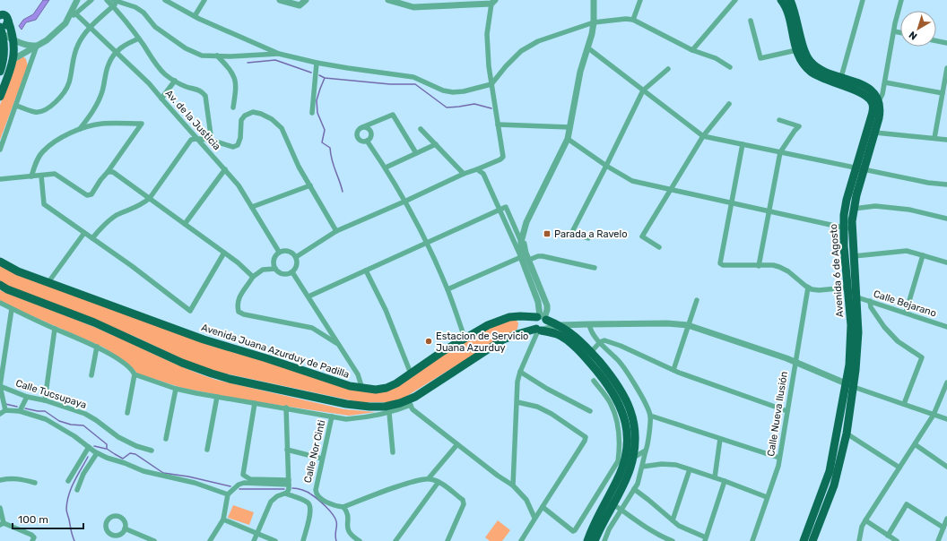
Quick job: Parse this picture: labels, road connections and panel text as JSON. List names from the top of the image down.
{
  "streets": {
    "highway": ["Avenida 6 de Agosto", "Avenida Juana Azurduy de Padilla"],
    "street": [
      "Av. de la Justicia",
      "Calle Bejarano",
      "Calle Tucsupaya",
      "Calle Nueva Ilusión",
      "Calle Nor Cinti"
    ]
  },
  "crossings": [
    ["Avenida 6 de Agosto", "Calle Bejarano"]
  ],
  "places": {
    "transit": ["Parada a Ravelo"],
    "other": ["Estacion de Servicio Juana Azurduy"]
  },
  "scale_bar": "100 m",
  "north": "bottom left"
}
